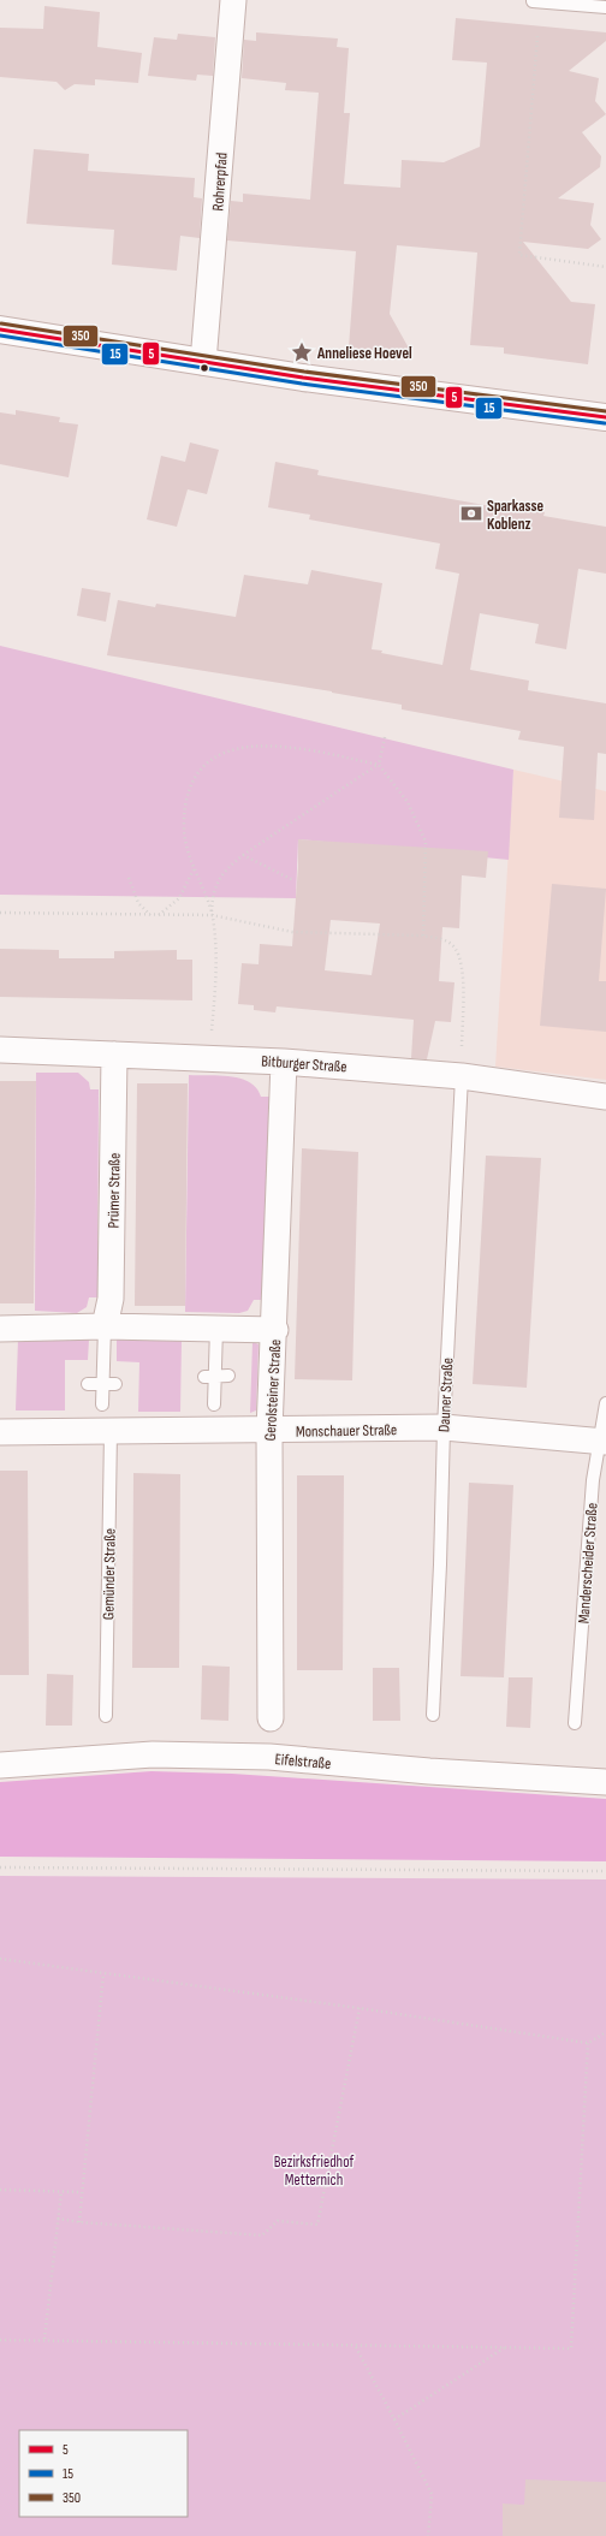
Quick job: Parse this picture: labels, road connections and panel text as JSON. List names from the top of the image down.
{
  "streets": {
    "street": [
      "Rohrerpfad",
      "Bitburger Straße",
      "Prümer Straße",
      "Gerolsteiner Straße",
      "Monschauer Straße",
      "Eifelstraße"
    ],
    "lane": ["Dauner Straße", "Manderscheider Straße", "Gemünder Straße"]
  },
  "crossings": [
    ["Bitburger Straße", "Prümer Straße"],
    ["Bitburger Straße", "Gerolsteiner Straße"],
    ["Bitburger Straße", "Dauner Straße"],
    ["Gerolsteiner Straße", "Monschauer Straße"],
    ["Dauner Straße", "Monschauer Straße"],
    ["Monschauer Straße", "Manderscheider Straße"],
    ["Monschauer Straße", "Gemünder Straße"]
  ],
  "parks": ["Bezirksfriedhof Metternich"],
  "places": {
    "place": ["Anneliese Hoevel"],
    "bank": ["Sparkasse Koblenz"]
  },
  "lines": ["transit line 350", "transit line 5", "transit line 15"],
  "legend": ["5", "15", "350"]
}
